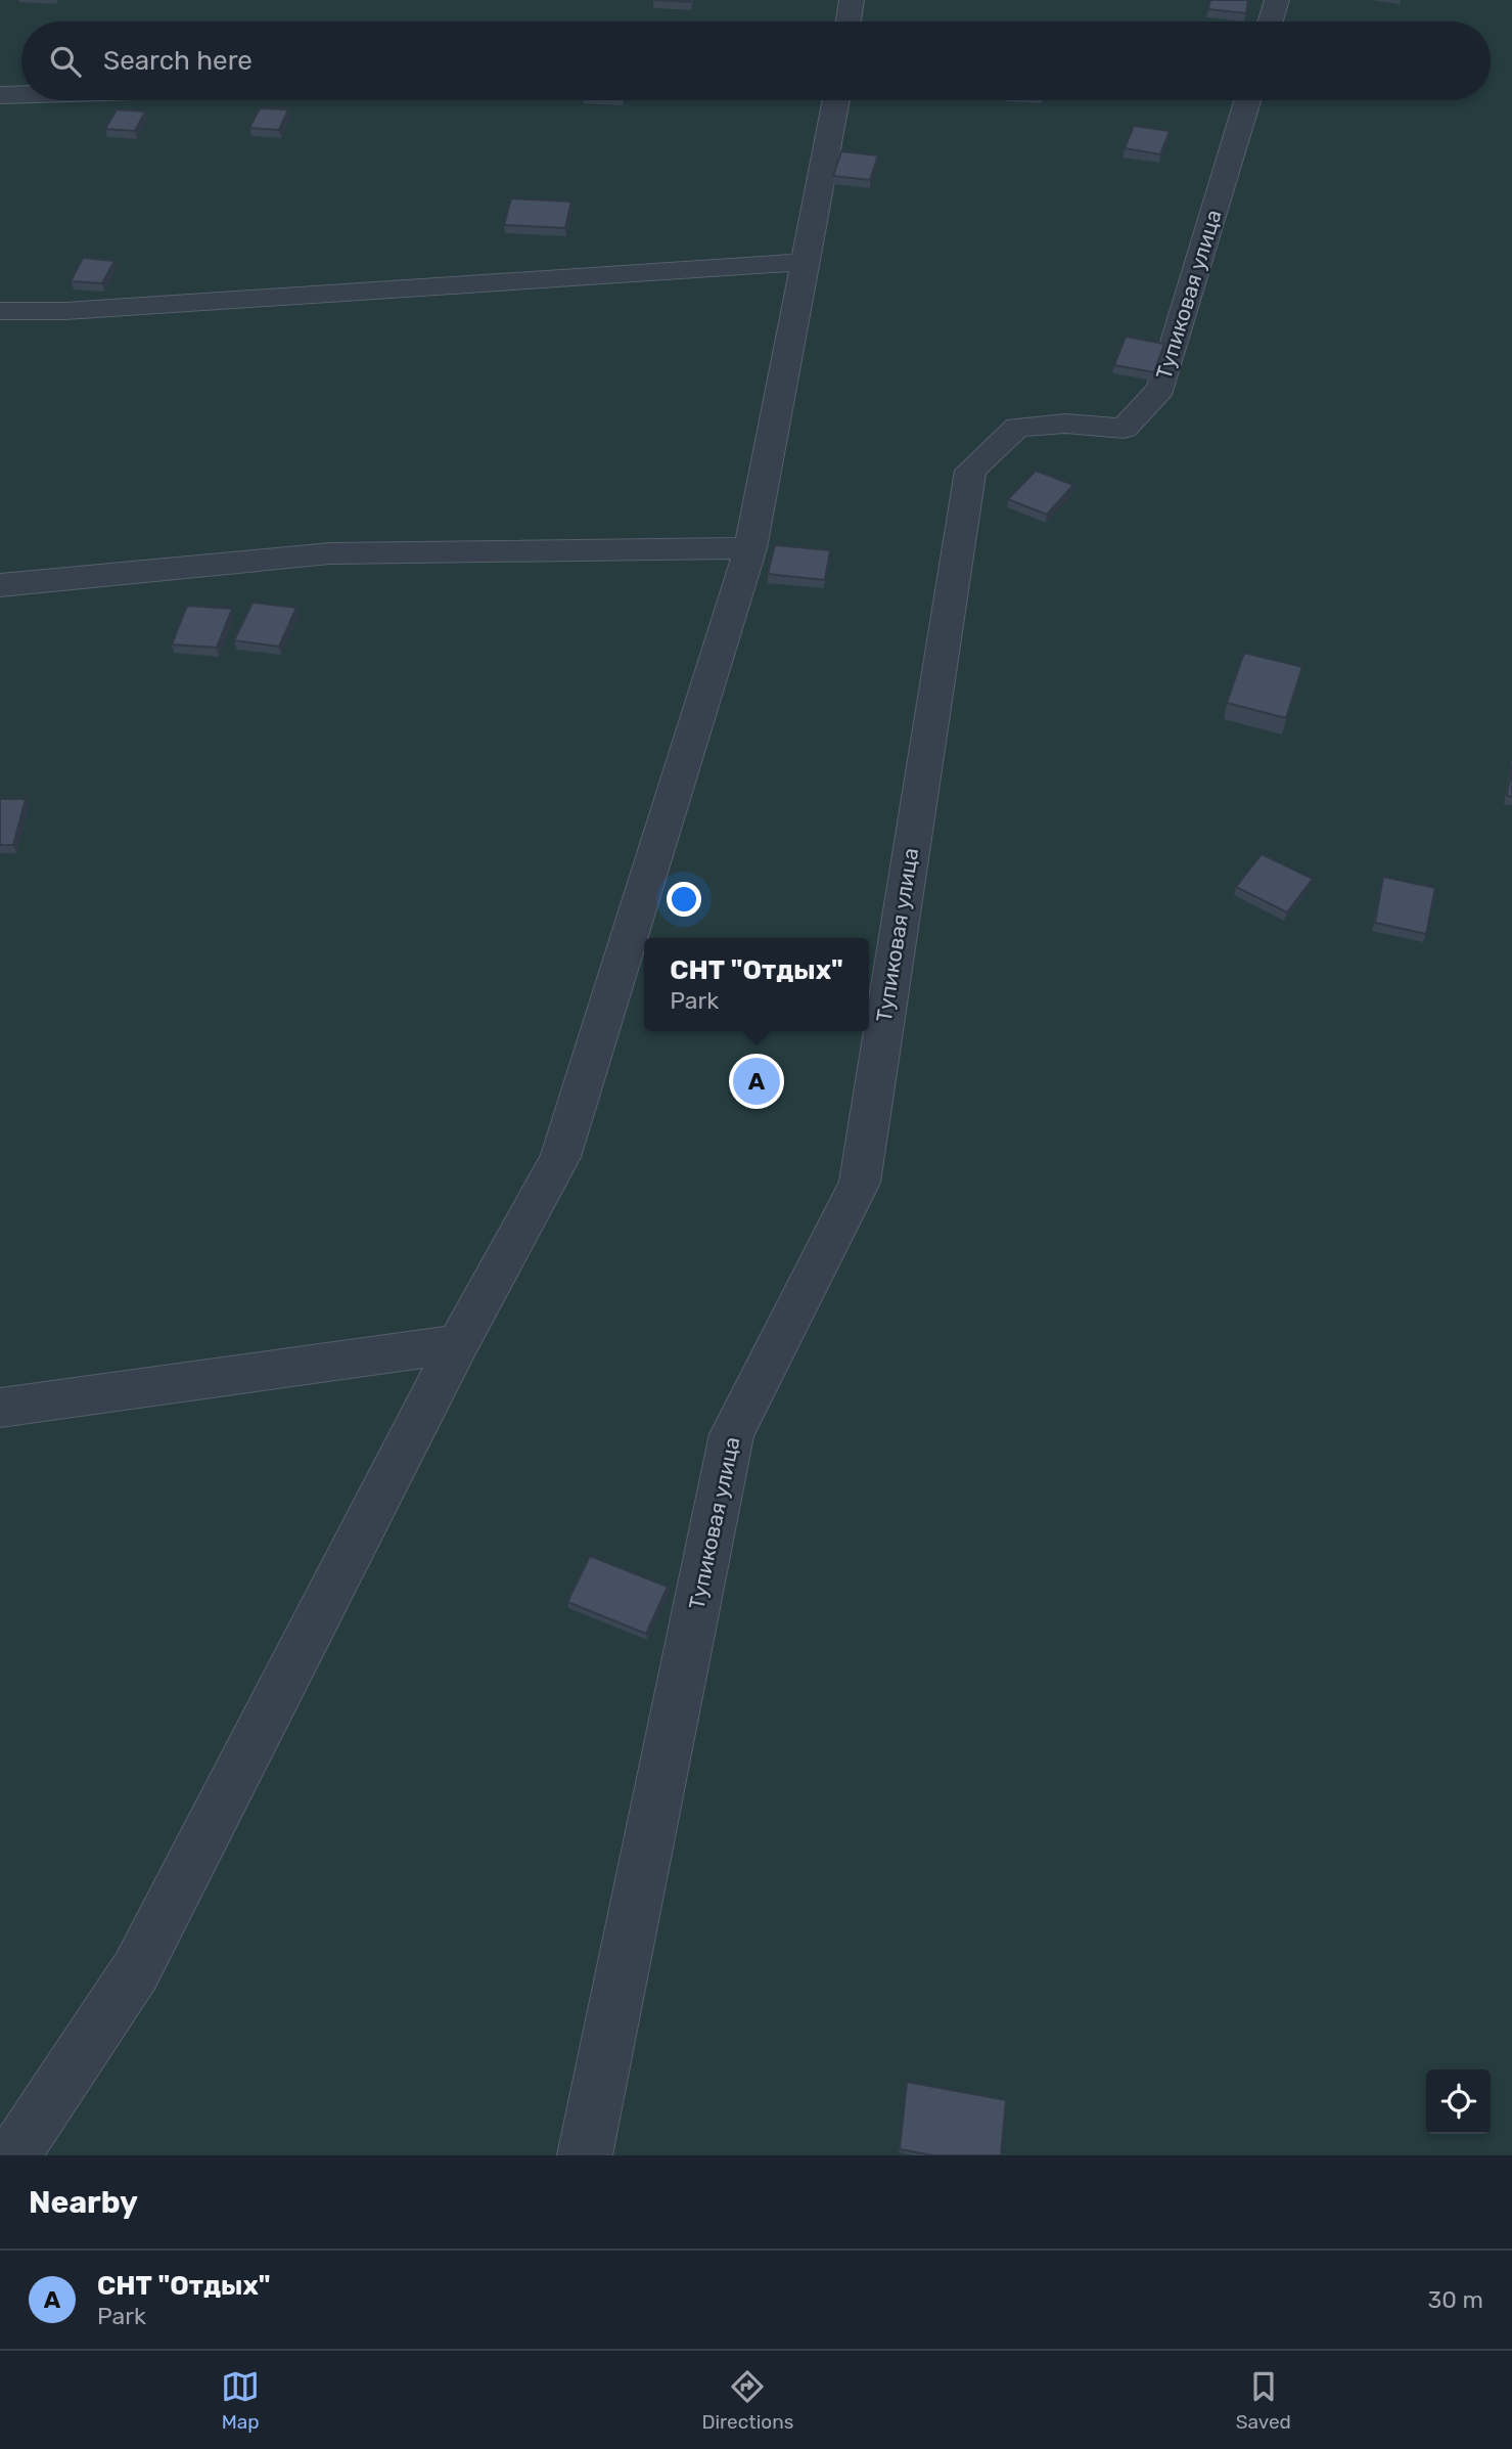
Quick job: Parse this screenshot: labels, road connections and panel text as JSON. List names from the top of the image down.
{
  "streets": {
    "lane": ["Тупиковая улица"]
  },
  "page": {
    "search": "Search here",
    "popup": ["СНТ \"Отдых\"", "Park"],
    "pins": "A",
    "heading": "Nearby",
    "list": [
      {
        "mark": "A",
        "name": "СНТ \"Отдых\"",
        "note": "Park",
        "value": "30 m"
      }
    ],
    "nav": ["Map", "Directions", "Saved"]
  }
}
